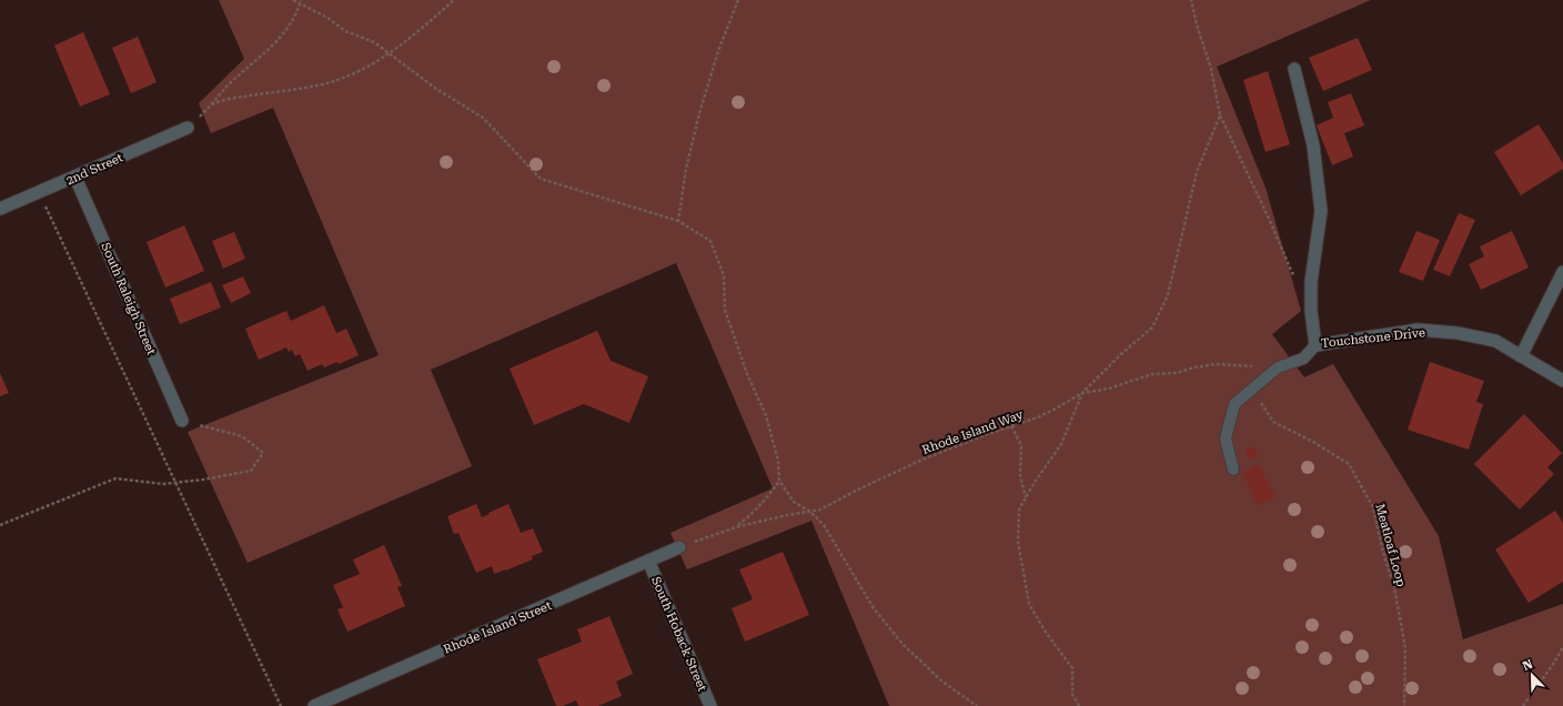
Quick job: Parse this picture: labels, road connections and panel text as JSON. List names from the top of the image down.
{
  "streets": {
    "street": [
      "2nd Street",
      "South Raleigh Street",
      "Touchstone Drive",
      "Rhode Island Street",
      "South Hoback Street"
    ],
    "path": ["Rhode Island Way", "Meatloaf Loop"]
  },
  "crossings": [
    ["2nd Street", "South Raleigh Street"],
    ["Rhode Island Way", "Rhode Island Street"],
    ["Rhode Island Street", "South Hoback Street"]
  ],
  "north": "top left"
}
